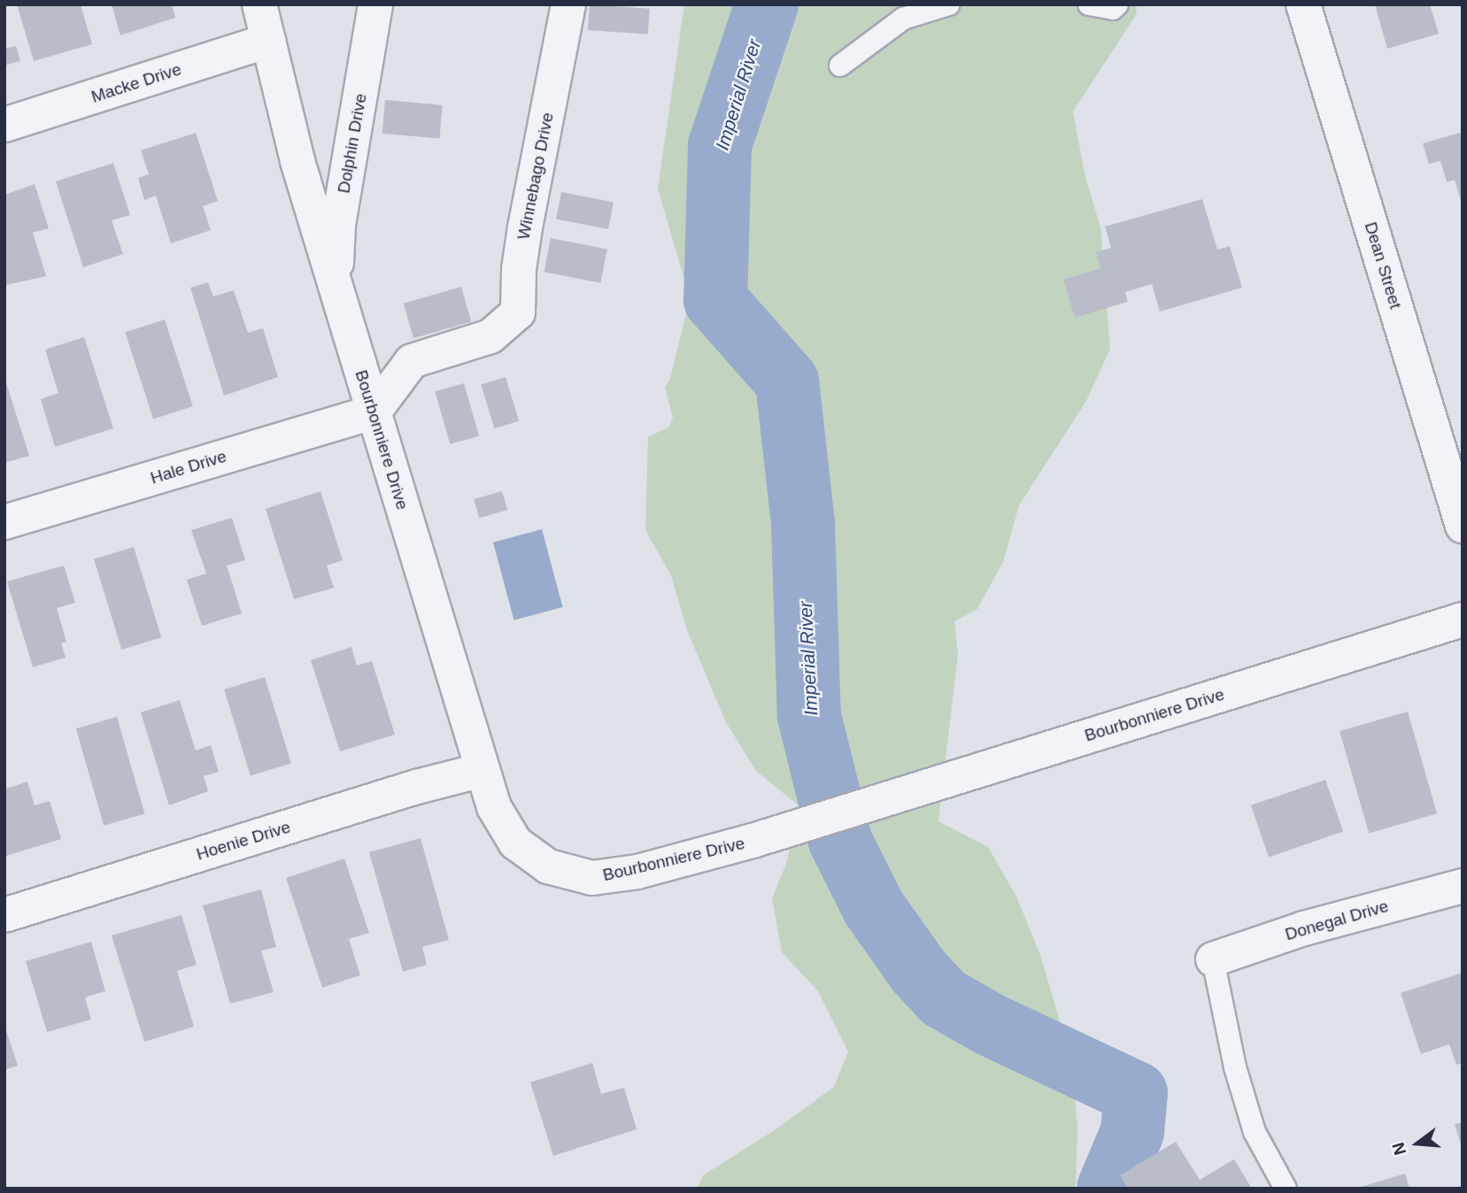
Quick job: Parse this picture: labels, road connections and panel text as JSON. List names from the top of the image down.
{
  "streets": {
    "street": [
      "Macke Drive",
      "Dolphin Drive",
      "Winnebago Drive",
      "Dean Street",
      "Bourbonniere Drive",
      "Hale Drive",
      "Hoenie Drive",
      "Donegal Drive"
    ]
  },
  "crossings": [
    ["Macke Drive", "Bourbonniere Drive"],
    ["Dolphin Drive", "Bourbonniere Drive"],
    ["Winnebago Drive", "Bourbonniere Drive"],
    ["Winnebago Drive", "Hale Drive"],
    ["Bourbonniere Drive", "Hale Drive"],
    ["Bourbonniere Drive", "Hoenie Drive"]
  ],
  "water": ["Imperial River"],
  "north": "left"
}
